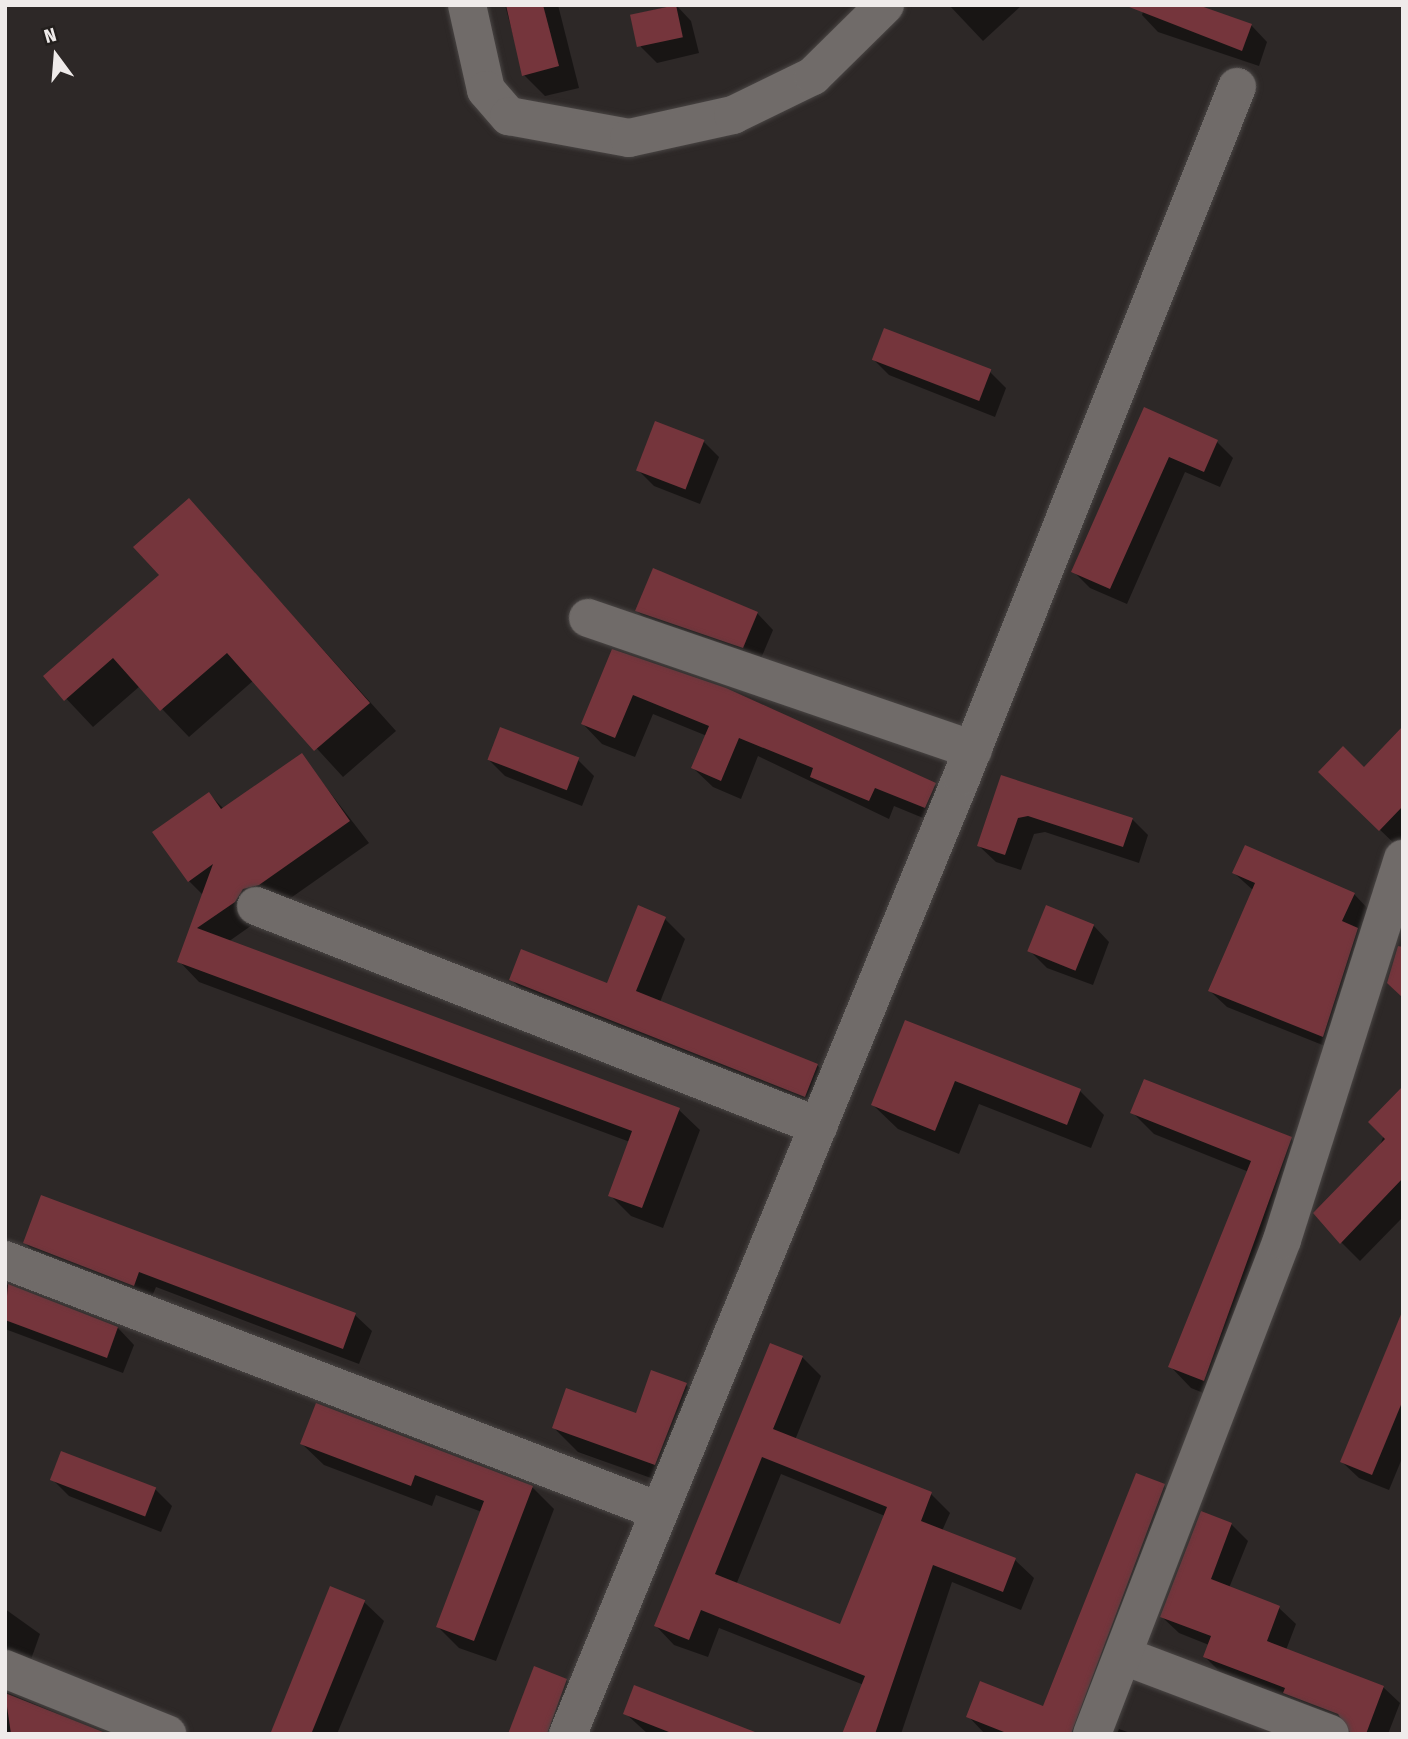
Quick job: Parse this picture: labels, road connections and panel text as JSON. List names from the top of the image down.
{
  "north": "top"
}
